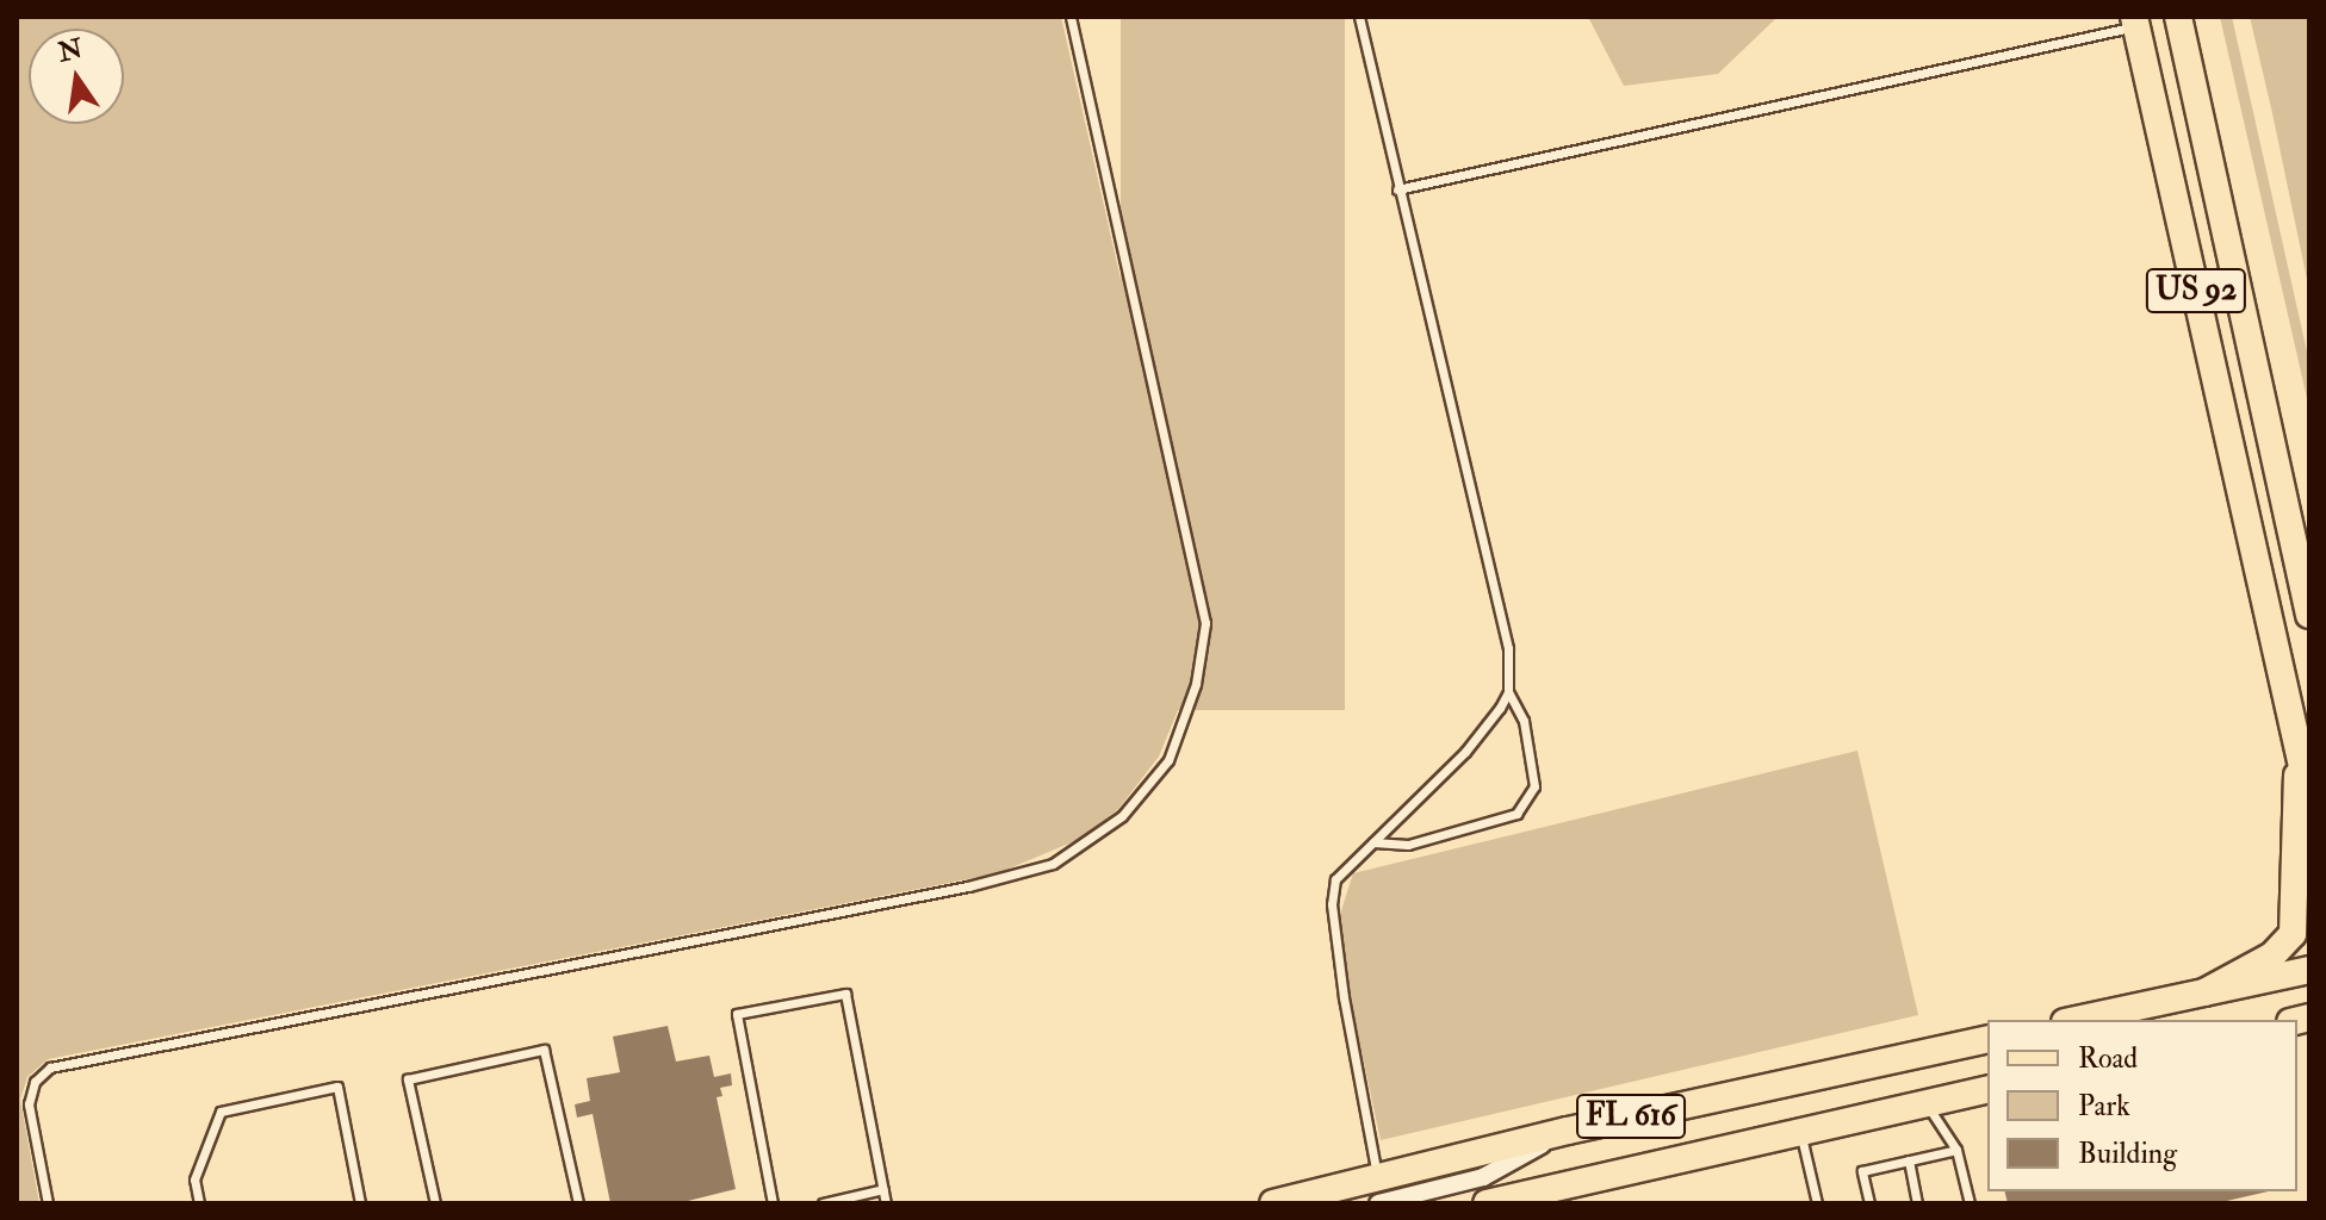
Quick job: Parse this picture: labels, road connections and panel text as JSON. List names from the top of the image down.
{
  "streets": {
    "main road": ["US 92", "FL 616"]
  },
  "legend": ["Road", "Park", "Building"],
  "north": "top"
}
